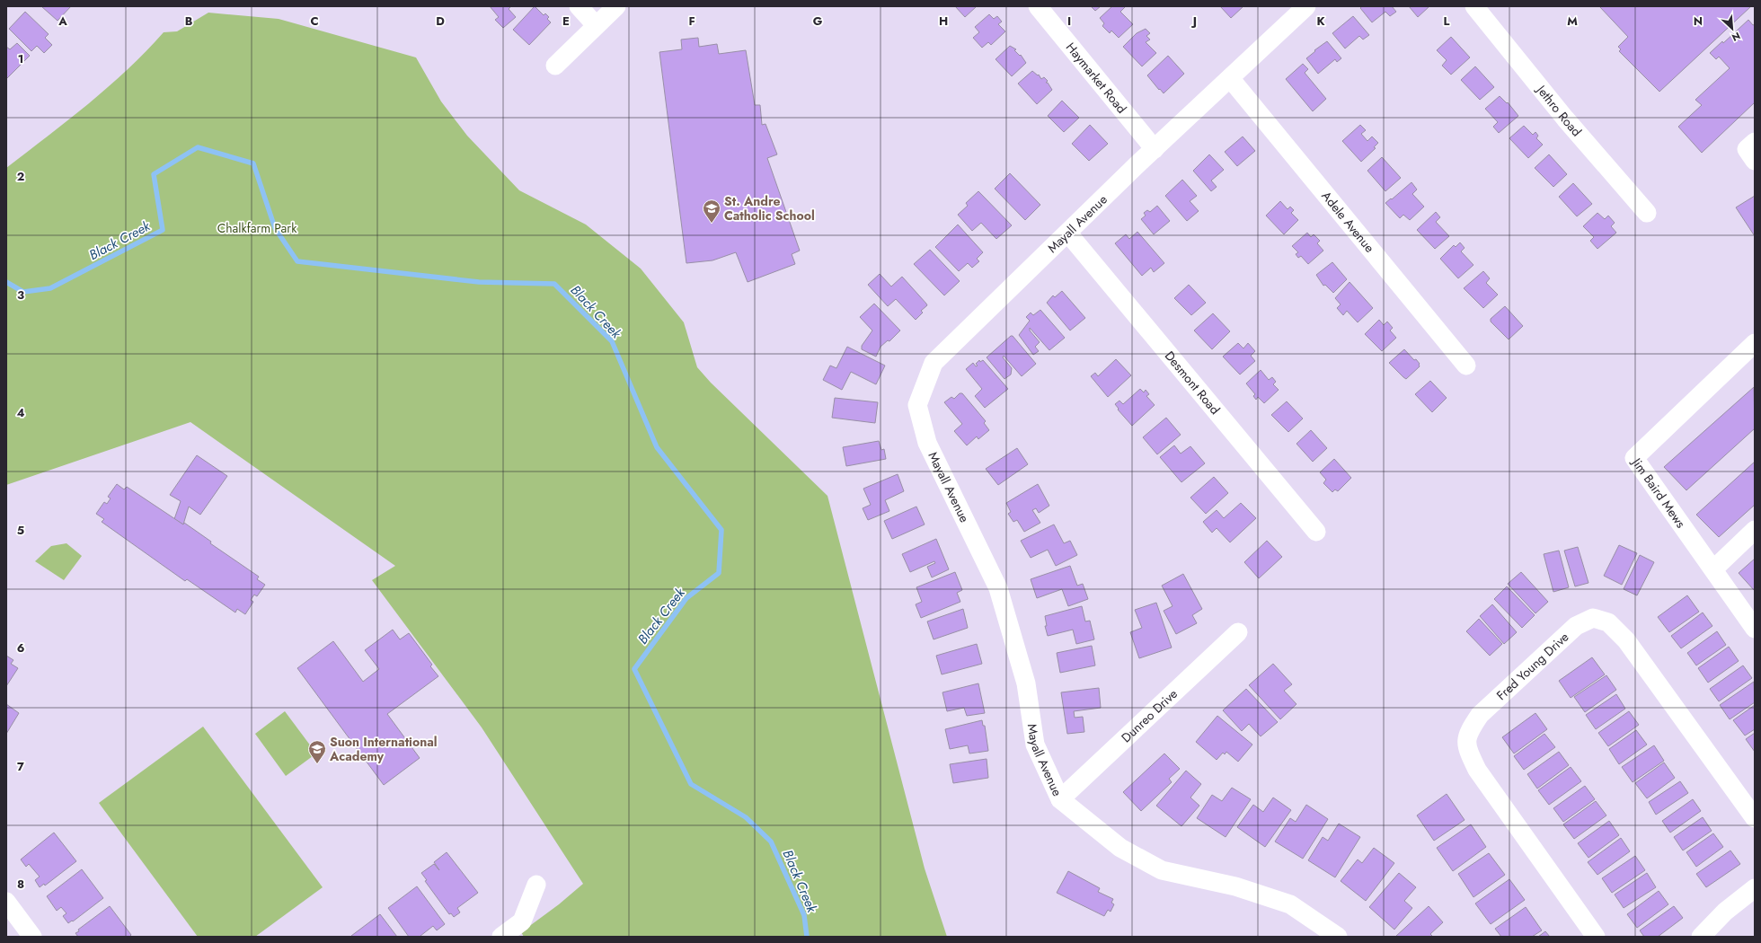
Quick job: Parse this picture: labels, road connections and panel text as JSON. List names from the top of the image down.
{
  "streets": {
    "street": [
      "Haymarket Road",
      "Jethro Road",
      "Adele Avenue",
      "Mayall Avenue",
      "Desmont Road",
      "Jim Baird Mews",
      "Fred Young Drive",
      "Dunreo Drive"
    ]
  },
  "crossings": [
    ["Haymarket Road", "Mayall Avenue"],
    ["Adele Avenue", "Mayall Avenue"],
    ["Mayall Avenue", "Desmont Road"],
    ["Mayall Avenue", "Dunreo Drive"]
  ],
  "water": ["Black Creek"],
  "parks": ["Chalkfarm Park"],
  "places": {
    "school or university": ["St. Andre Catholic School", "Suon International Academy"]
  },
  "north": "bottom right",
  "grid": {
    "columns": [
      "A",
      "B",
      "C",
      "D",
      "E",
      "F",
      "G",
      "H",
      "I",
      "J",
      "K",
      "L",
      "M",
      "N"
    ],
    "rows": [
      "1",
      "2",
      "3",
      "4",
      "5",
      "6",
      "7",
      "8"
    ]
  }
}
